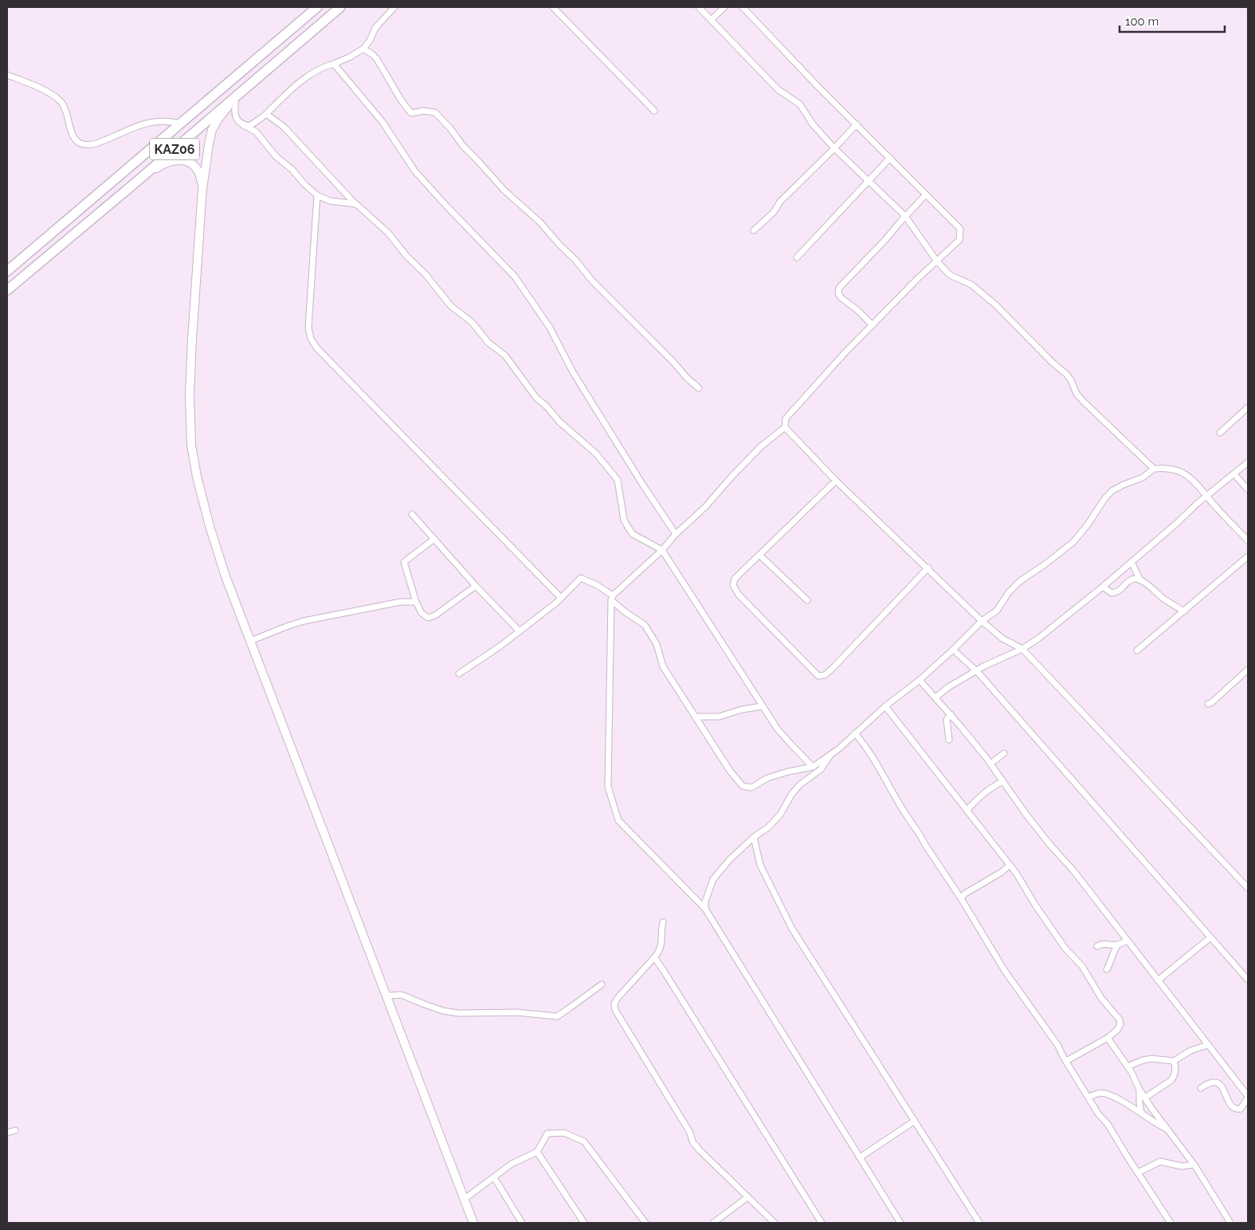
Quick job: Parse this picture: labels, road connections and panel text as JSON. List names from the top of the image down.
{
  "streets": {
    "highway": ["KАZ06"]
  },
  "scale_bar": "100 m"
}
